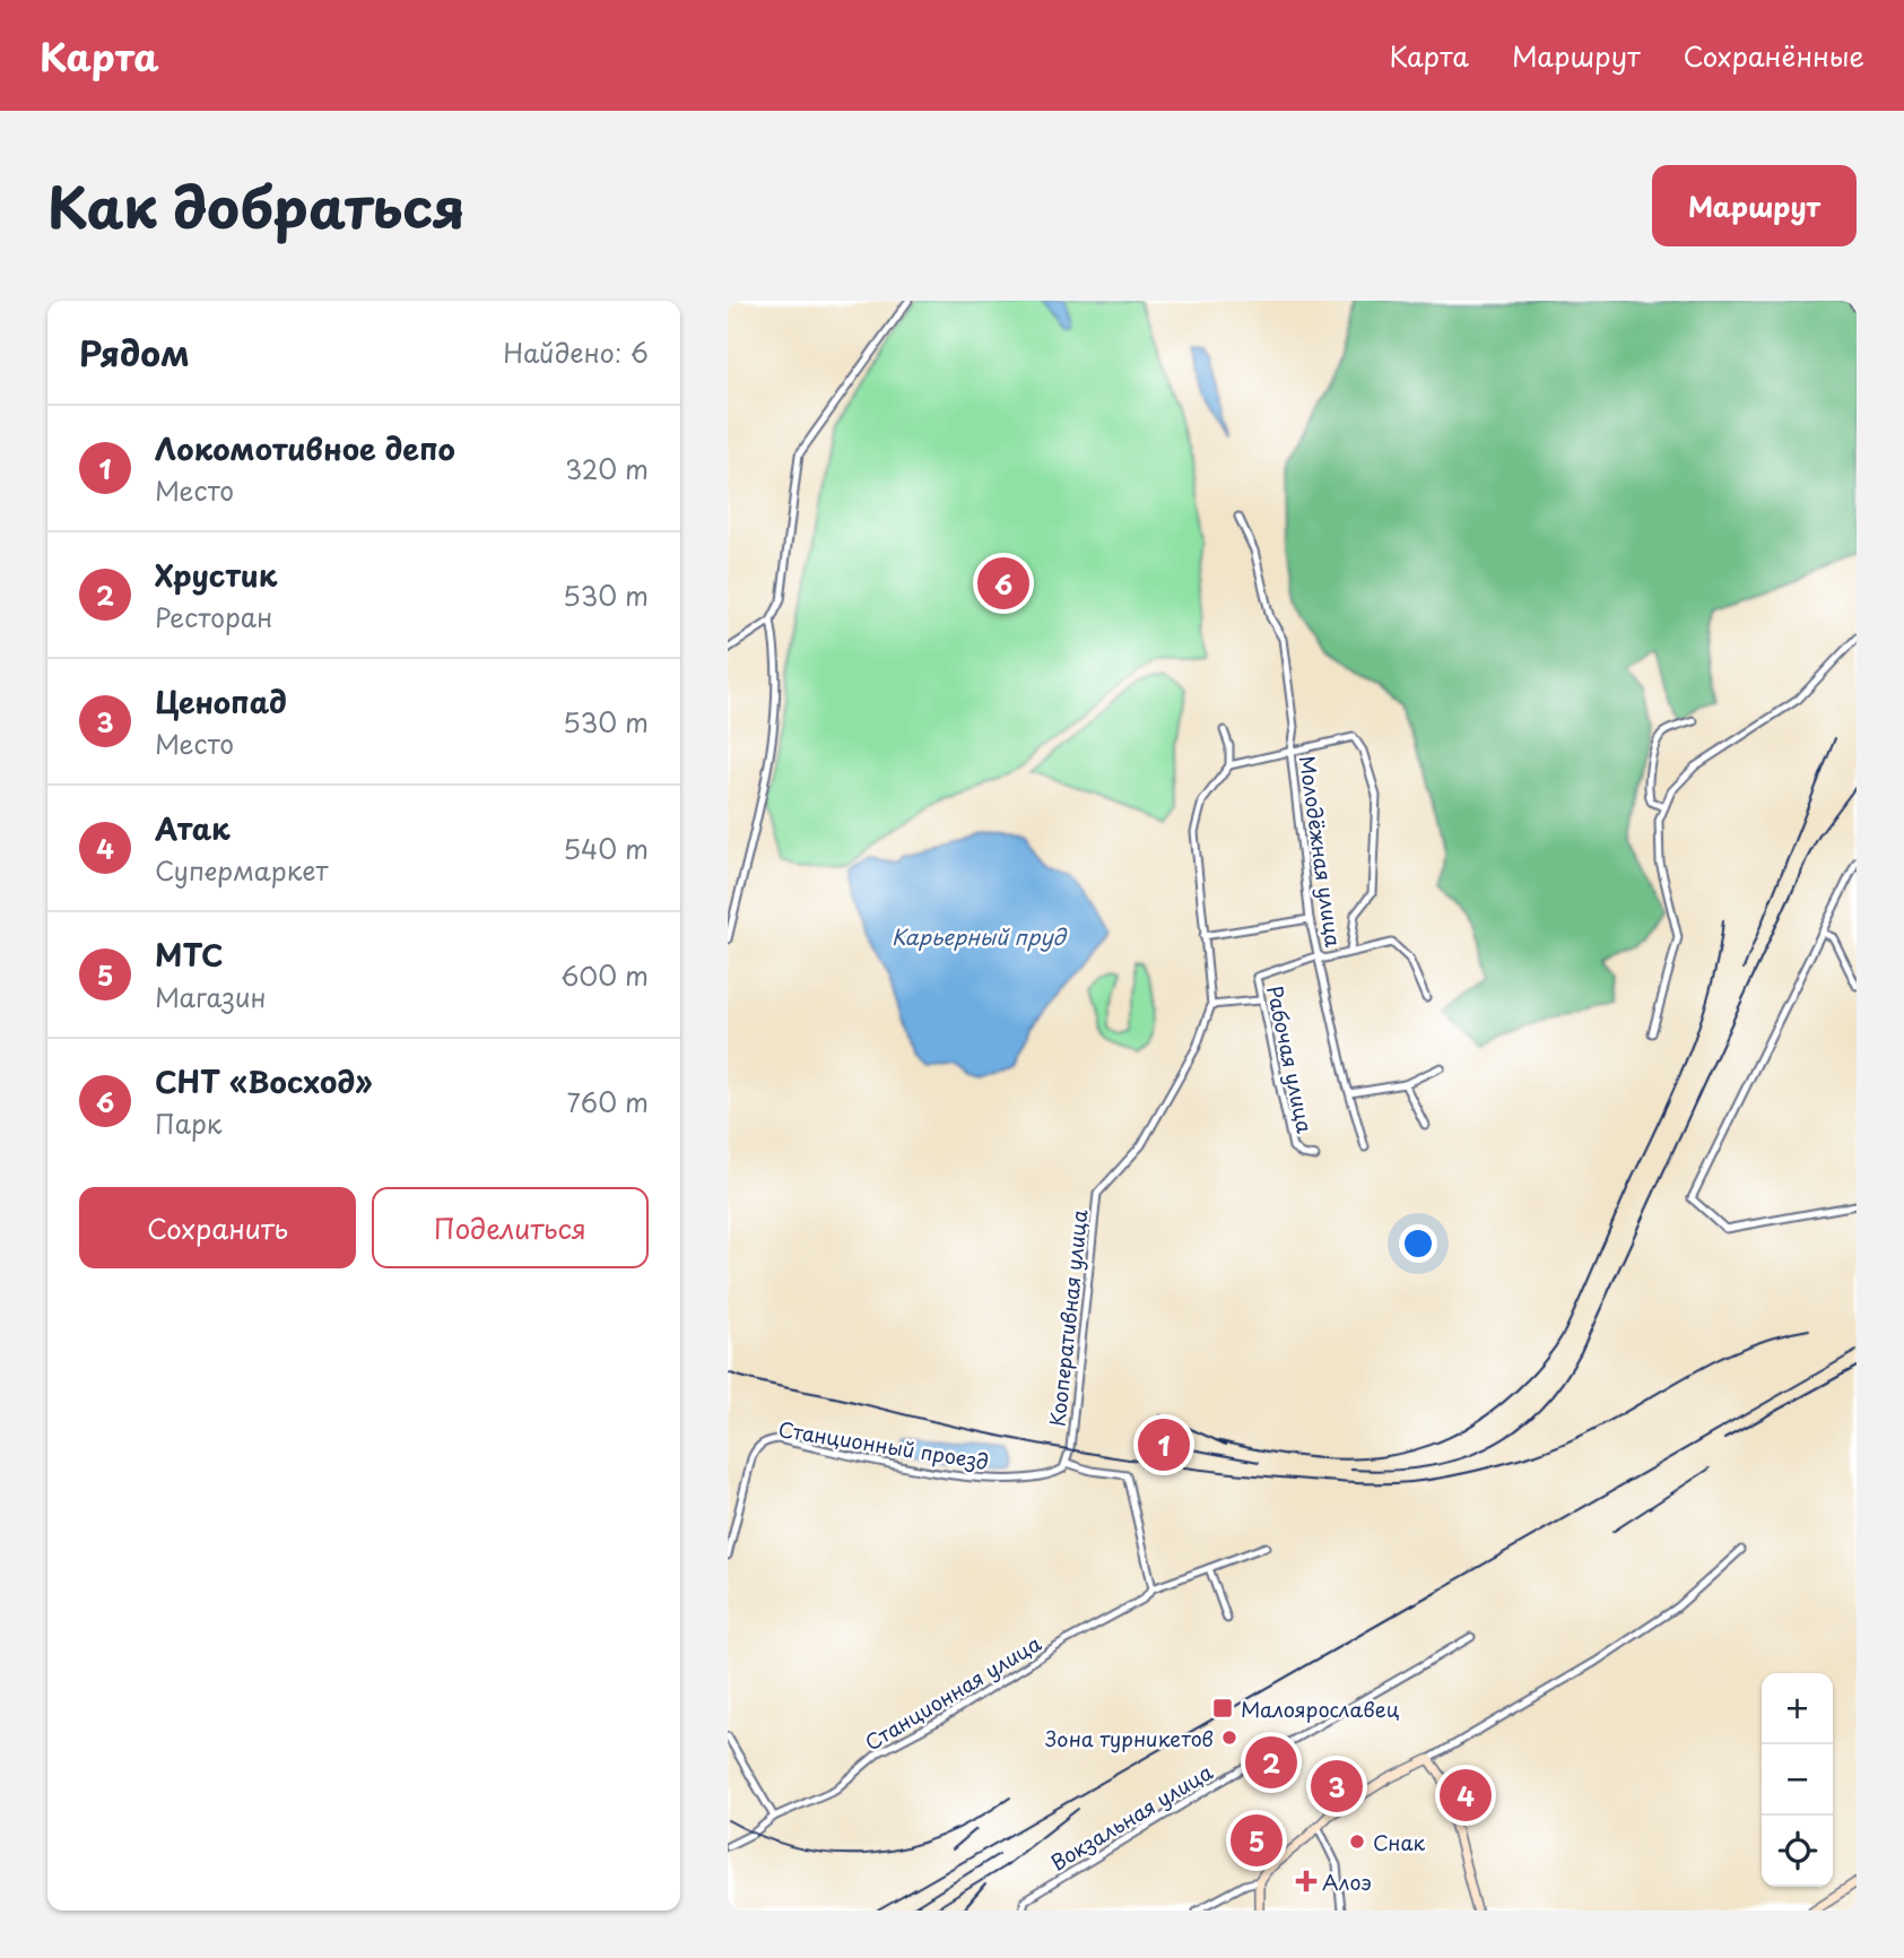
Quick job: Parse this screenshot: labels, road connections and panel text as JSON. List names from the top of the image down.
{
  "streets": {
    "street": [
      "Молодёжная улица",
      "Рабочая улица",
      "Кооперативная улица",
      "Станционный проезд",
      "Станционная улица",
      "Вокзальная улица"
    ]
  },
  "crossings": [
    ["Молодёжная улица", "Рабочая улица"],
    ["Кооперативная улица", "Станционный проезд"]
  ],
  "water": ["Карьерный пруд"],
  "places": {
    "transit": ["Малоярославец"],
    "other": ["Зона турникетов", "Снак"],
    "health": ["Алоэ"]
  },
  "page": {
    "header": "Карта",
    "nav": ["Карта", "Маршрут", "Сохранённые"],
    "title": "Как добраться",
    "buttons": [
      "Маршрут",
      ["Сохранить", "Поделиться"]
    ],
    "heading": ["Рядом", "Найдено: 6"],
    "list": [
      {
        "mark": "1",
        "name": "Локомотивное депо",
        "note": "Место",
        "value": "320 m"
      },
      {
        "mark": "2",
        "name": "Хрустик",
        "note": "Ресторан",
        "value": "530 m"
      },
      {
        "mark": "3",
        "name": "Ценопад",
        "note": "Место",
        "value": "530 m"
      },
      {
        "mark": "4",
        "name": "Атак",
        "note": "Супермаркет",
        "value": "540 m"
      },
      {
        "mark": "5",
        "name": "МТС",
        "note": "Магазин",
        "value": "600 m"
      },
      {
        "mark": "6",
        "name": "СНТ «Восход»",
        "note": "Парк",
        "value": "760 m"
      }
    ],
    "pins": [
      "6",
      "1",
      "2",
      "3",
      "4",
      "5"
    ],
    "map_buttons": ["+", "−"]
  }
}
